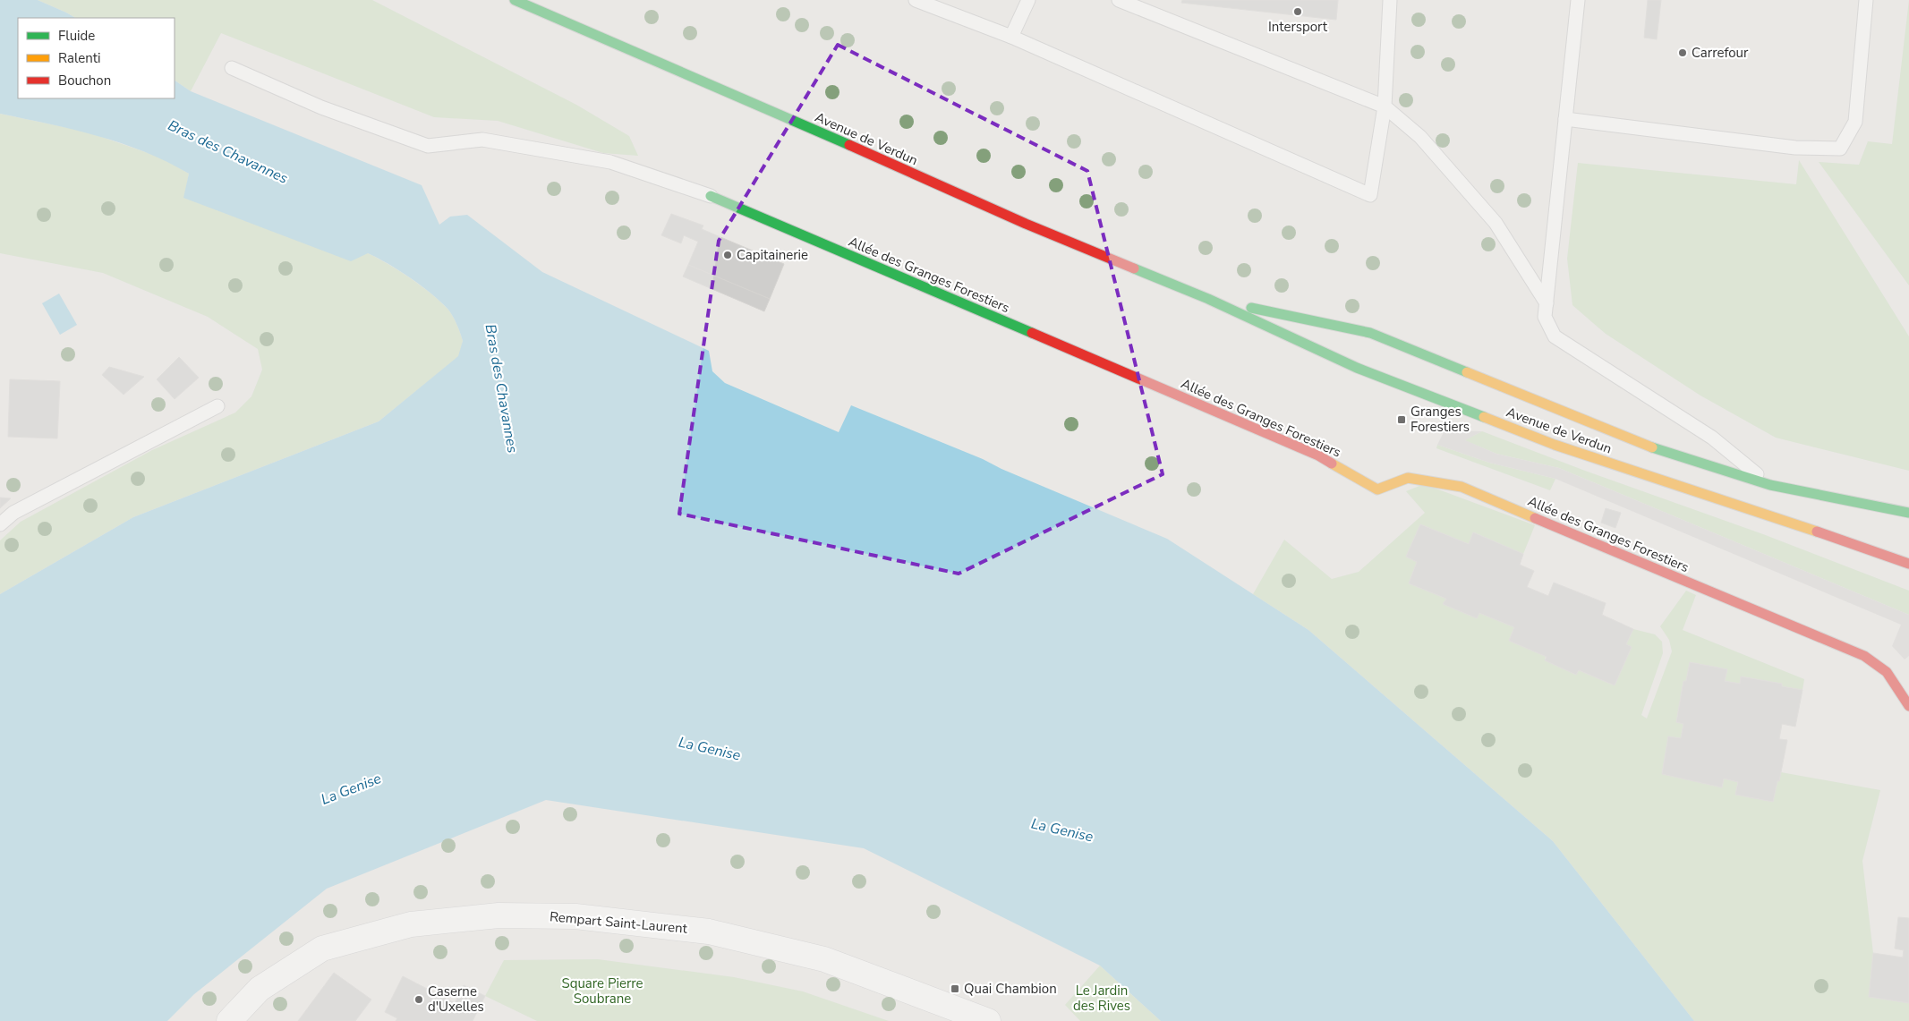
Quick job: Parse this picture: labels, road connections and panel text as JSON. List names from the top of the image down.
{
  "streets": {
    "main road": ["Avenue de Verdun", "Allée des Granges Forestiers"],
    "street": ["Rempart Saint-Laurent"]
  },
  "water": ["Bras des Chavannes", "La Genise"],
  "parks": ["Square Pierre Soubrane", "Le Jardin des Rives"],
  "places": {
    "other": [
      "Intersport",
      "Carrefour",
      "Capitainerie",
      "Caserne d'Uxelles"
    ],
    "transit": ["Granges Forestiers", "Quai Chambion"]
  },
  "legend": ["Fluide", "Ralenti", "Bouchon"]
}
